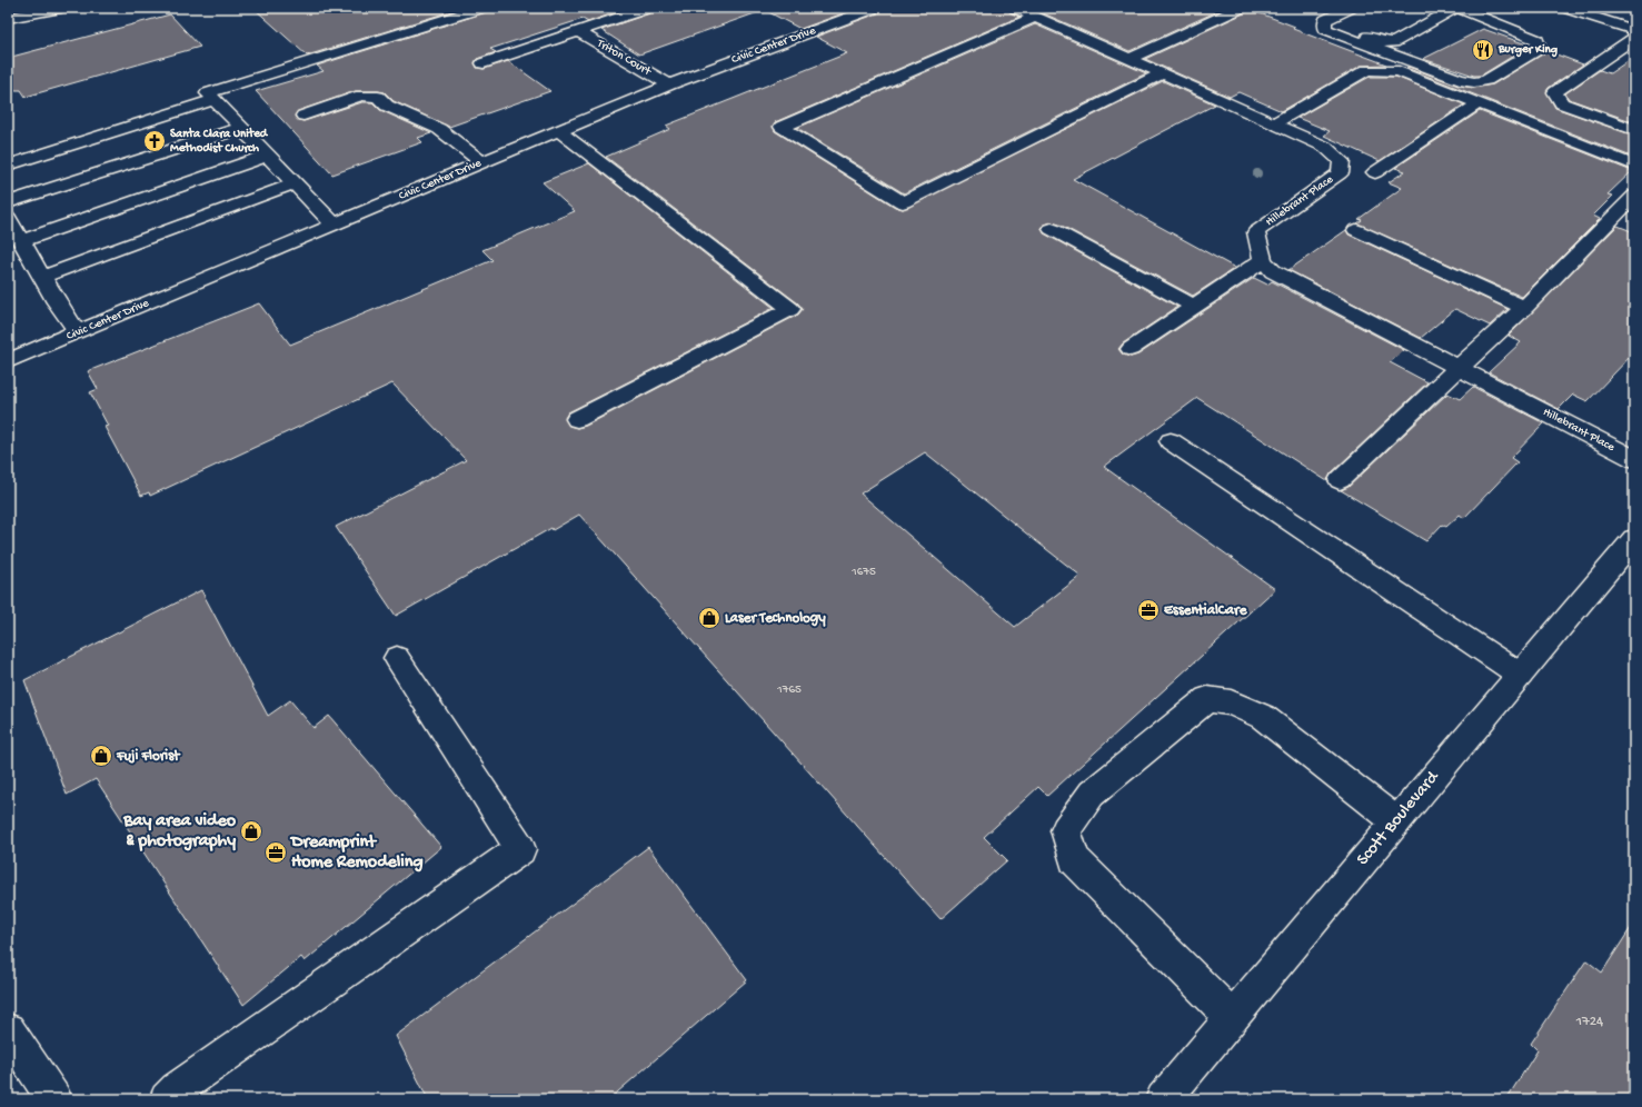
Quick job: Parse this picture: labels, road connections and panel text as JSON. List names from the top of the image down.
{
  "streets": {
    "street": [
      "Civic Center Drive",
      "Triton Court",
      "Hillebrant Place",
      "Scott Boulevard"
    ]
  },
  "crossings": [
    ["Civic Center Drive", "Triton Court"]
  ],
  "places": {
    "restaurant": ["Burger King"],
    "church": ["Santa Clara United Methodist Church"],
    "office": ["EssentialCare", "Dreamprint Home Remodeling"],
    "shop": ["Laser Technology", "Fuji Florist", "Bay area video & photography"]
  },
  "house_numbers": ["1675", "1765", "1724"]
}
